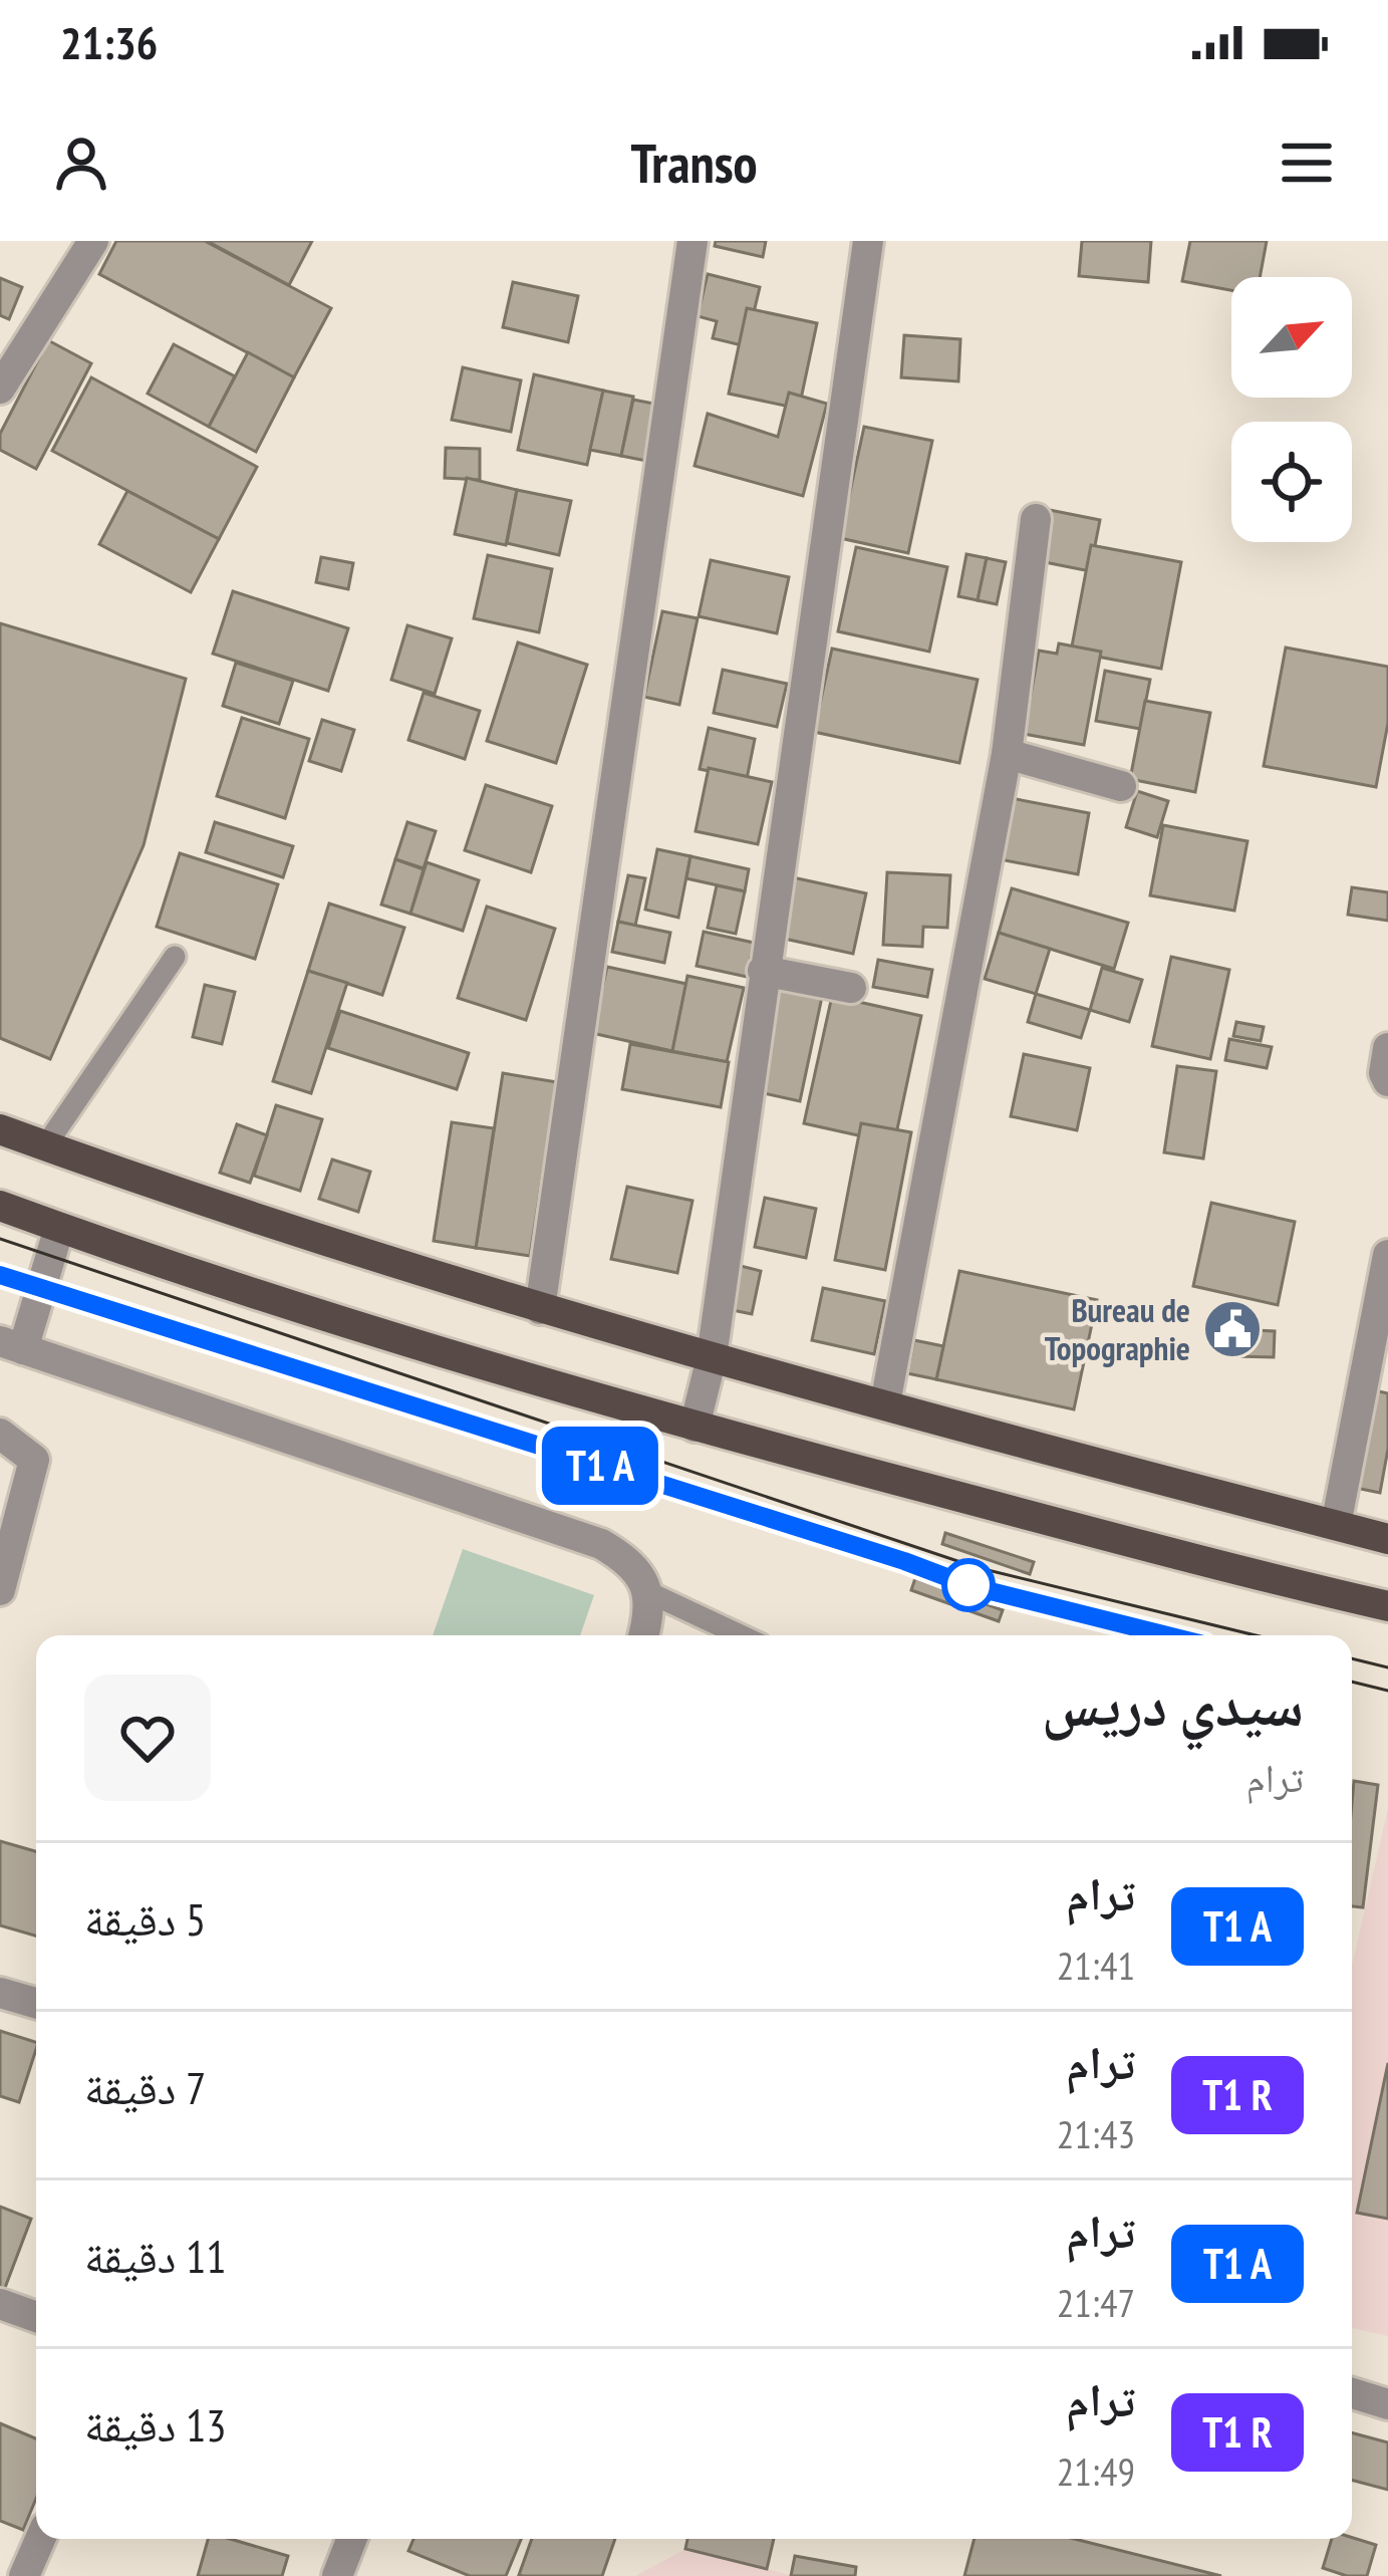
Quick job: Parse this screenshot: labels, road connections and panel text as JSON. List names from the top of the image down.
{
  "places": {
    "public building": ["Bureau de Topographie"]
  },
  "north": "top right",
  "page": {
    "status": "21:36",
    "header": "Transo",
    "on_map": "T1 A",
    "heading": ["سيدي دريس", "ترام"],
    "list": [
      {
        "mark": "T1 A",
        "name": "ترام",
        "note": "21:41",
        "value": "5 دقيقة"
      },
      {
        "mark": "T1 R",
        "name": "ترام",
        "note": "21:43",
        "value": "7 دقيقة"
      },
      {
        "mark": "T1 A",
        "name": "ترام",
        "note": "21:47",
        "value": "11 دقيقة"
      },
      {
        "mark": "T1 R",
        "name": "ترام",
        "note": "21:49",
        "value": "13 دقيقة"
      }
    ]
  }
}
